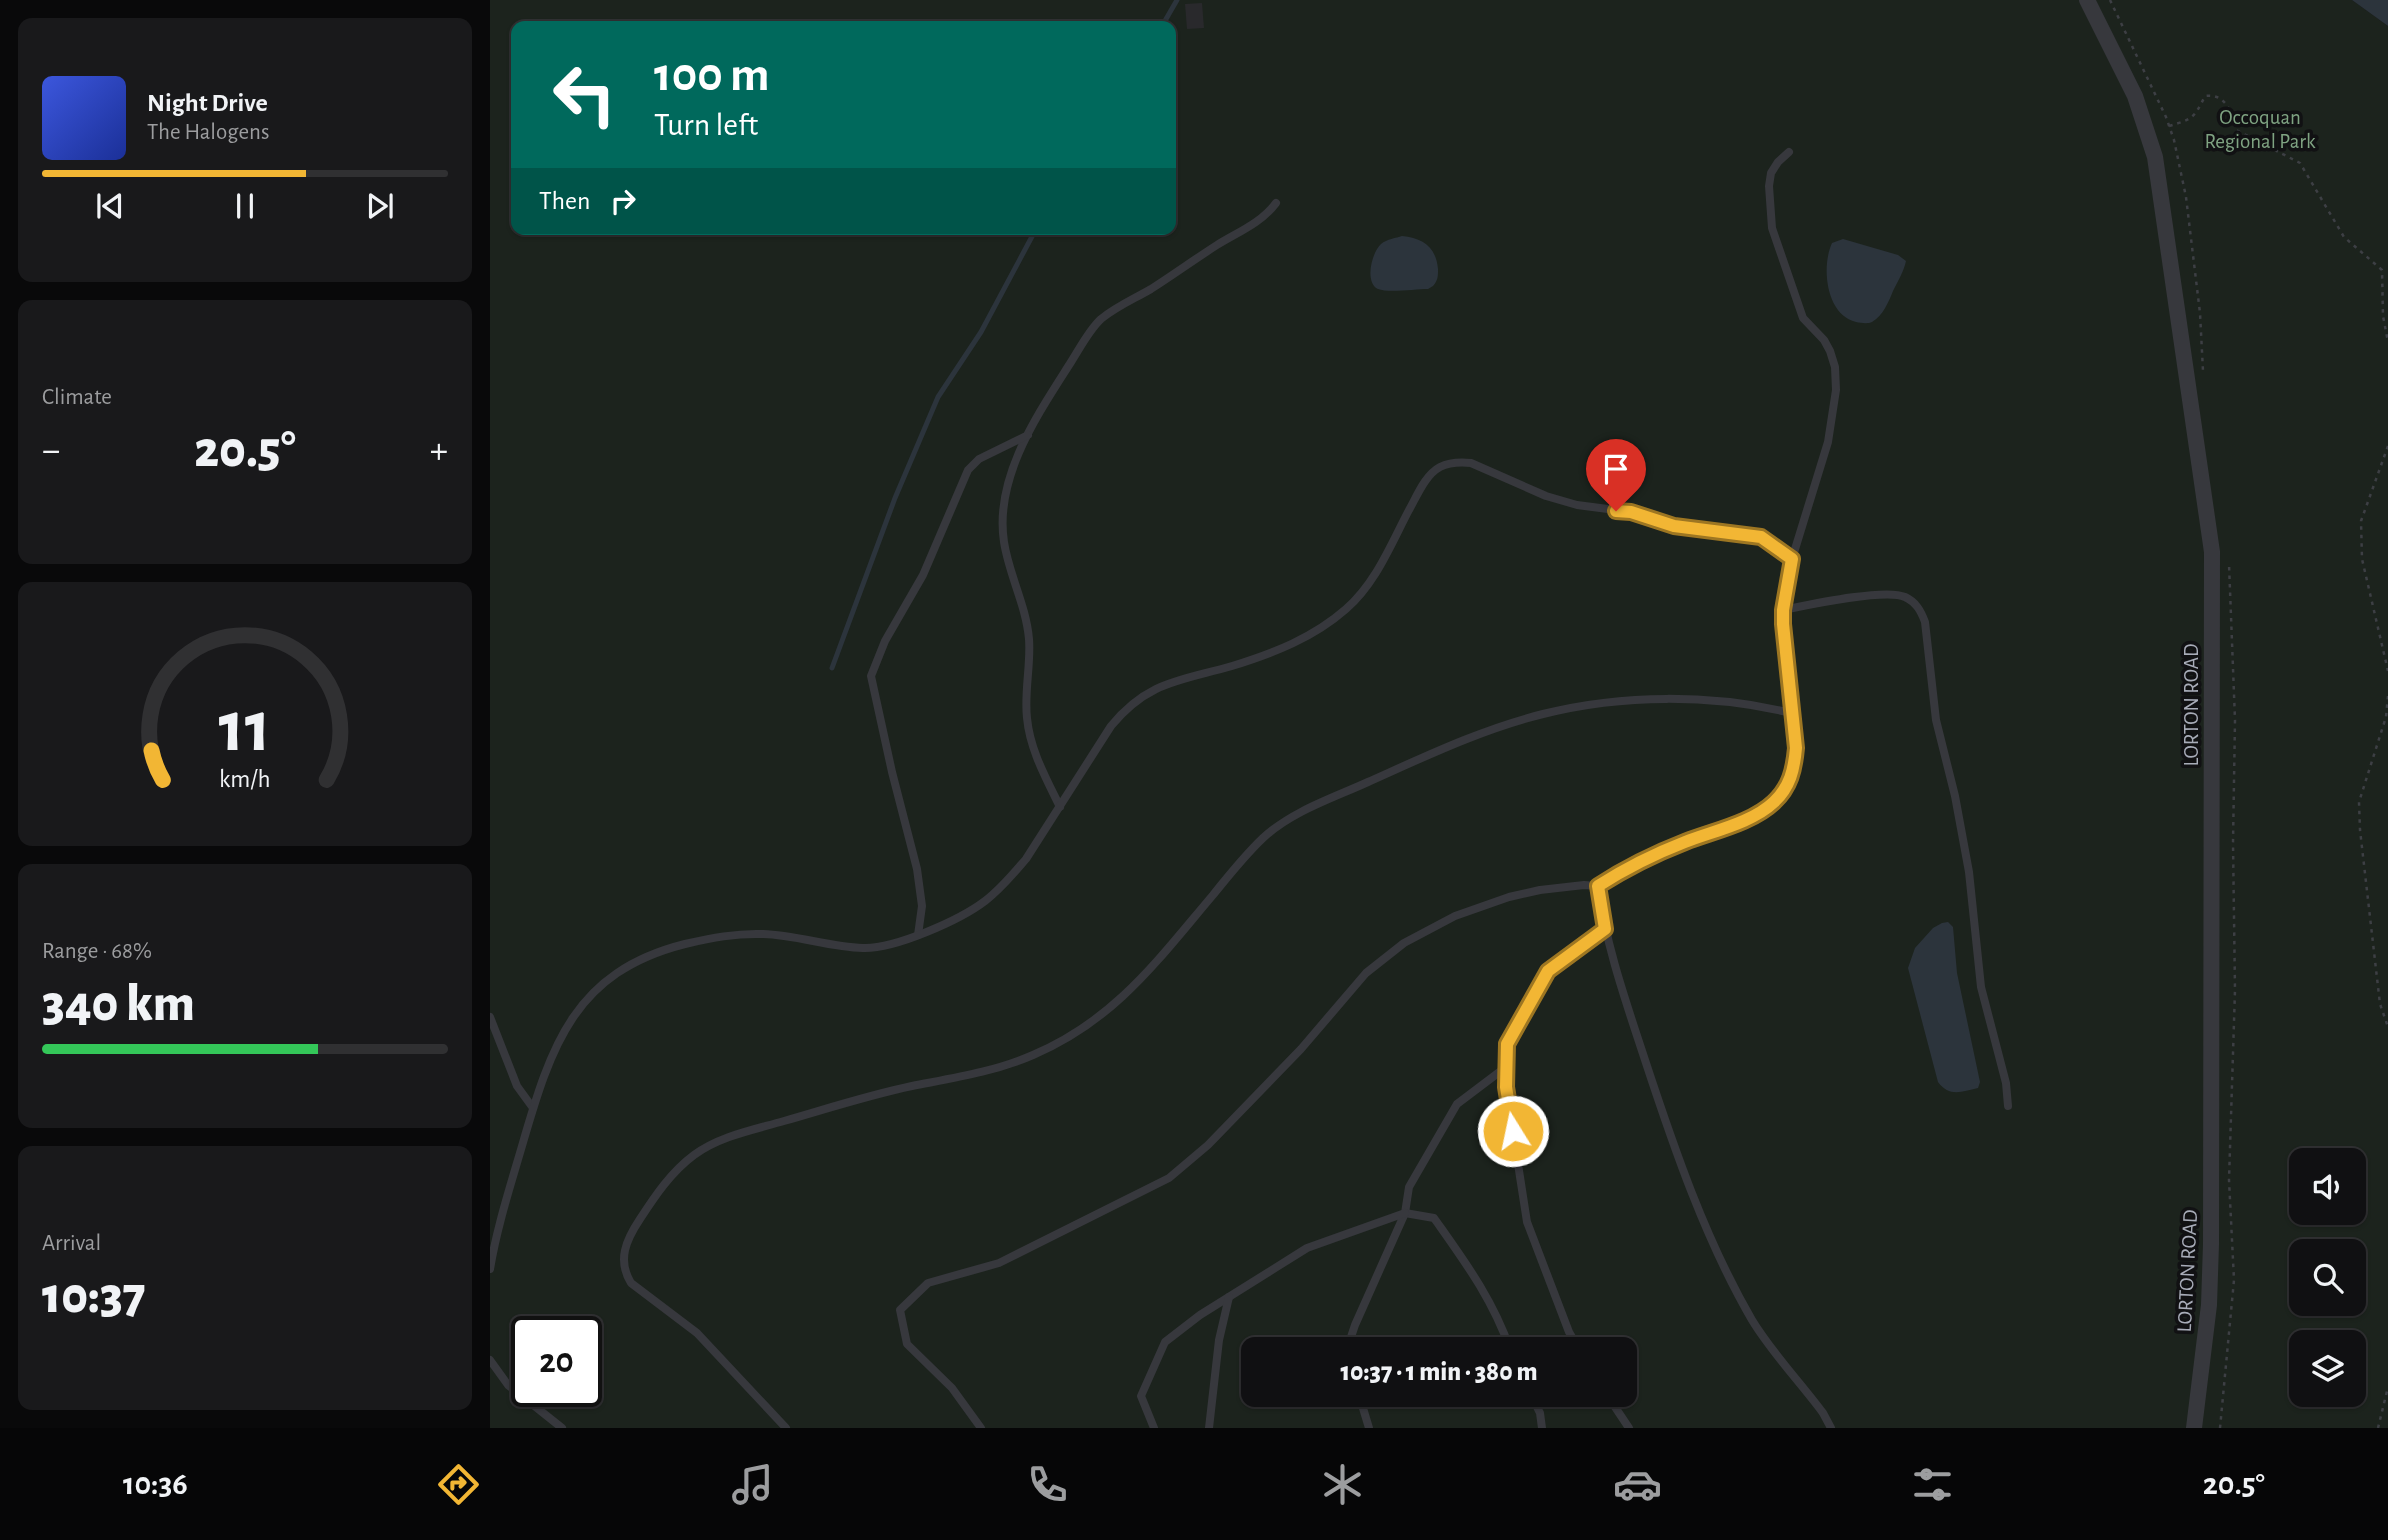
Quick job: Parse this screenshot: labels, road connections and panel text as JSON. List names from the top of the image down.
{
  "streets": {
    "street": ["LORTON ROAD"]
  },
  "parks": ["Occoquan Regional Park"],
  "page": {
    "turn": ["100 m", "Turn left"],
    "song": ["Night Drive", "The Halogens"],
    "then": "Then",
    "tile": [
      "Climate",
      ["Range · 68%", "340 km"],
      ["Arrival", "10:37"]
    ],
    "heat": ["−", "20.5°", "+"],
    "limit": "20",
    "trip": "10:37 · 1 min · 380 m",
    "tabs": ["10:36", "20.5°"],
    "gauge": ["11", "km/h"]
  }
}
